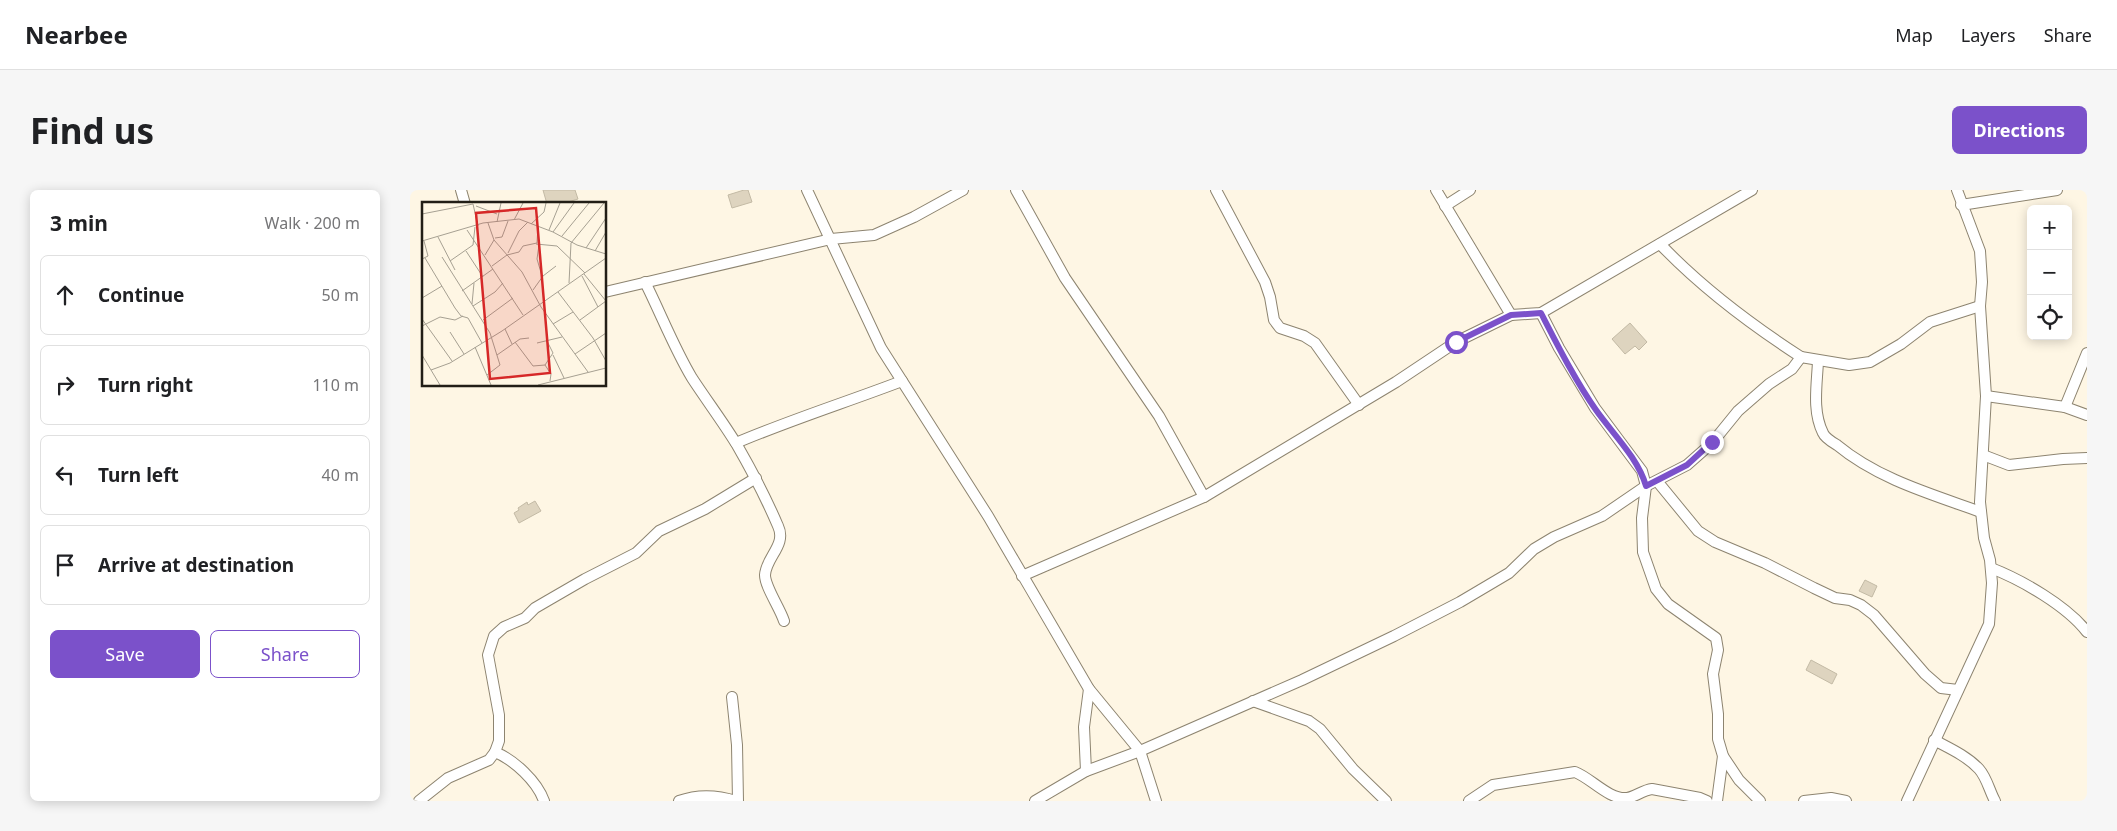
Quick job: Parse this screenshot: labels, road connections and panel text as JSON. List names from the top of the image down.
{
  "page": {
    "header": "Nearbee",
    "nav": ["Map", "Layers", "Share"],
    "buttons": [
      "Directions",
      ["Save", "Share"]
    ],
    "title": "Find us",
    "heading": ["3 min", "Walk · 200 m"],
    "map_buttons": ["+", "−"],
    "list": [
      ["Continue", "50 m"],
      ["Turn right", "110 m"],
      ["Turn left", "40 m"],
      "Arrive at destination"
    ]
  }
}
